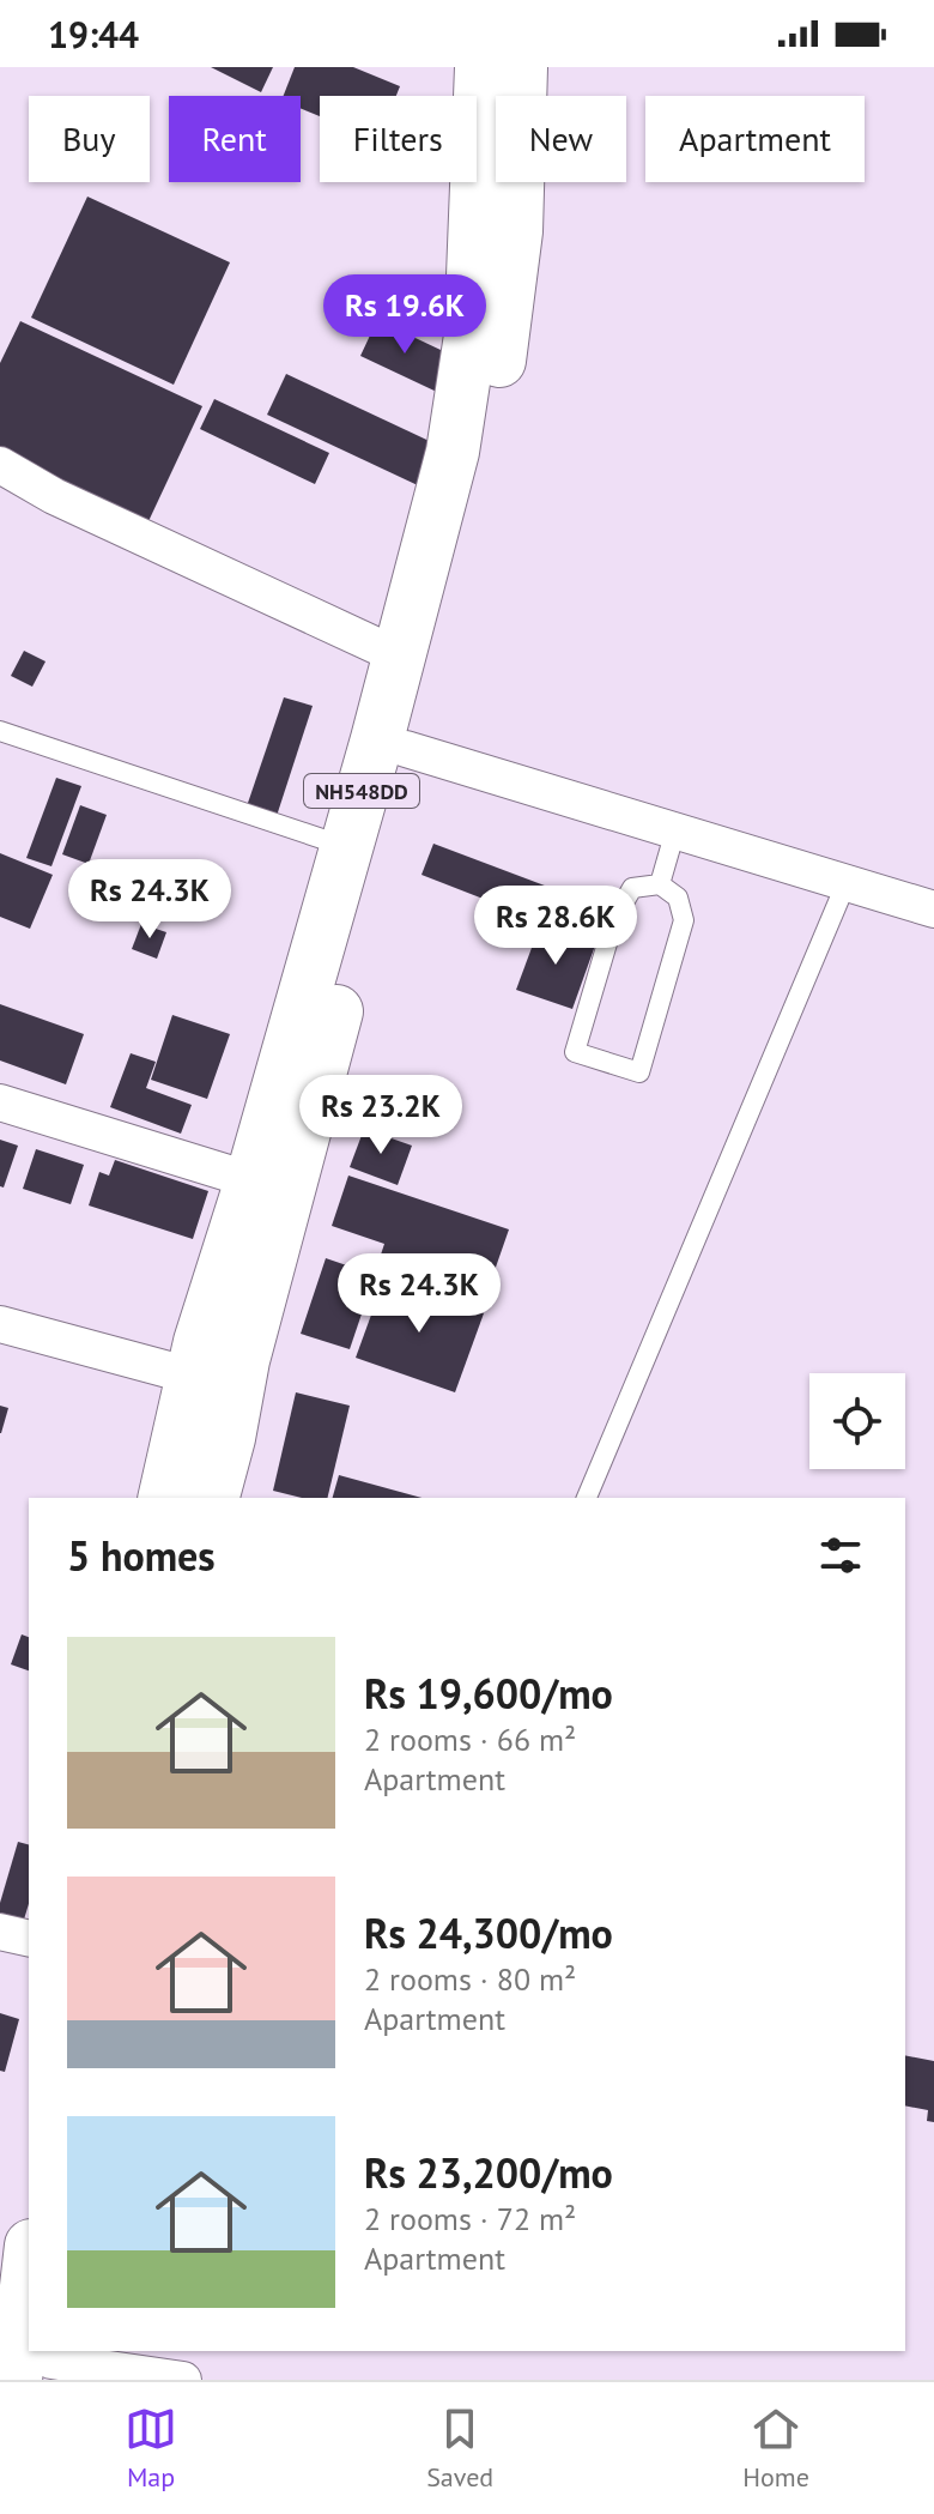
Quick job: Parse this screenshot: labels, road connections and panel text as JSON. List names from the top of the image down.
{
  "streets": {
    "highway": ["NH548DD"]
  },
  "page": {
    "status": "19:44",
    "chip": [
      "Buy",
      "Rent",
      "Filters",
      "New",
      "Apartment"
    ],
    "price": [
      "Rs 19.6K",
      "Rs 24.3K",
      "Rs 28.6K",
      "Rs 23.2K",
      "Rs 24.3K"
    ],
    "heading": "5 homes",
    "list": [
      {
        "name": "Rs 19,600/mo",
        "note": "2 rooms · 66 m² · Apartment"
      },
      {
        "name": "Rs 24,300/mo",
        "note": "2 rooms · 80 m² · Apartment"
      },
      {
        "name": "Rs 23,200/mo",
        "note": "2 rooms · 72 m² · Apartment"
      }
    ],
    "tabs": ["Map", "Saved", "Home"]
  }
}
